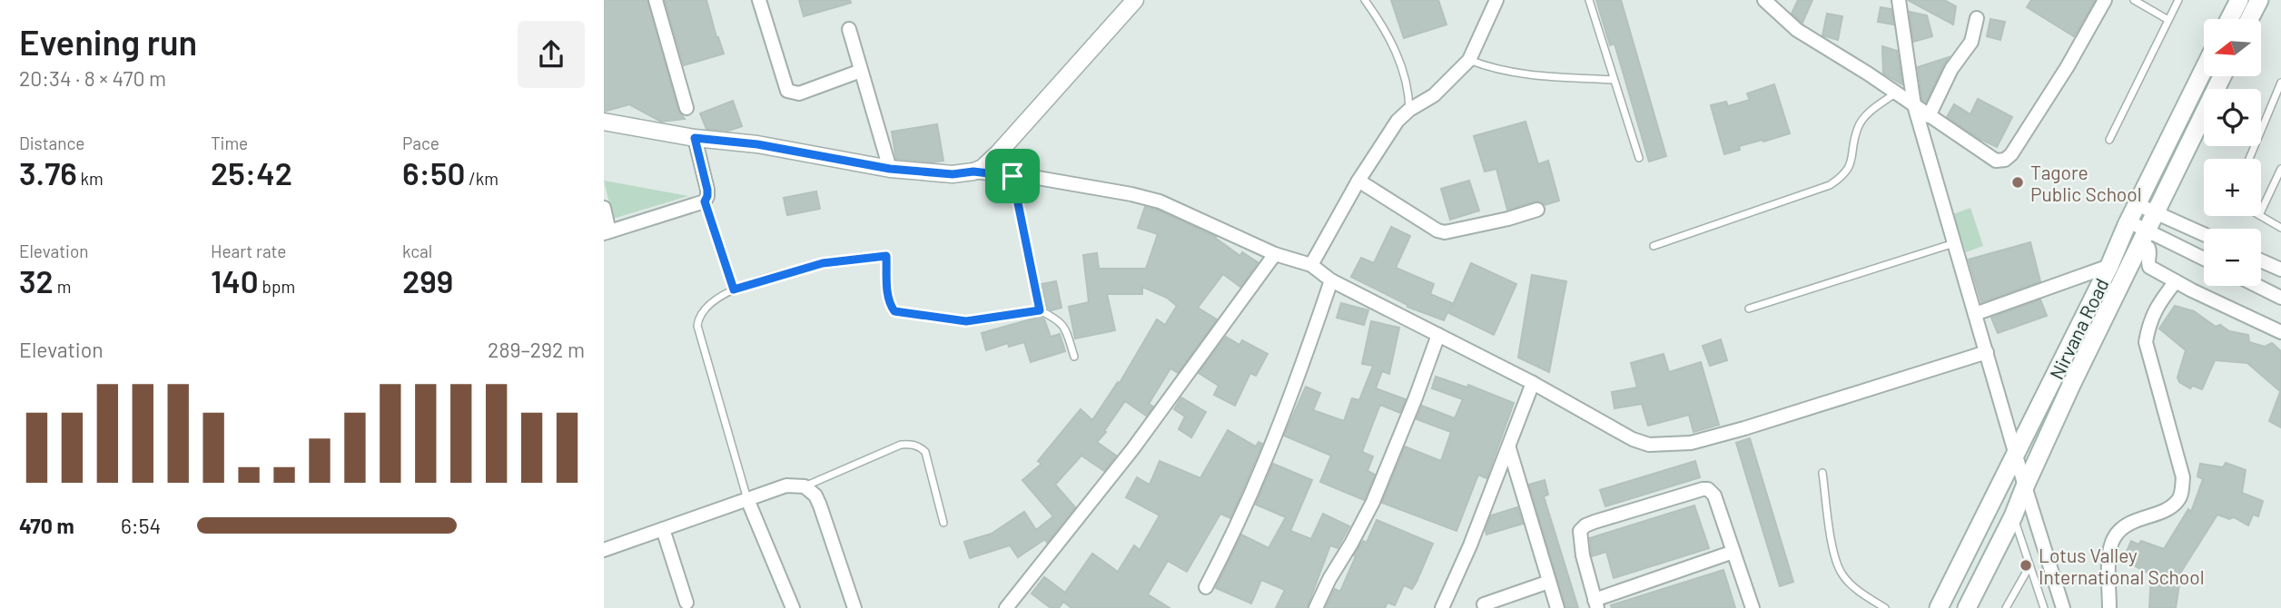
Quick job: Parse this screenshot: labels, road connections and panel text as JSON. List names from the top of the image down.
{
  "streets": {
    "main road": ["Nirvana Road"]
  },
  "places": ["Tagore Public School", "Lotus Valley International School"],
  "north": "left",
  "page": {
    "heading": ["Evening run", "20:34 · 8 × 470 m"],
    "map_buttons": ["+", "−"],
    "stats": [
      ["Distance", "3.76 km"],
      ["Time", "25:42"],
      ["Pace", "6:50 /km"],
      ["Elevation", "32 m"],
      ["Heart rate", "140 bpm"],
      ["kcal", "299"]
    ],
    "chart": ["Elevation", "289–292 m"],
    "list": [
      {
        "name": "470 m",
        "note": "6:54"
      }
    ]
  }
}
